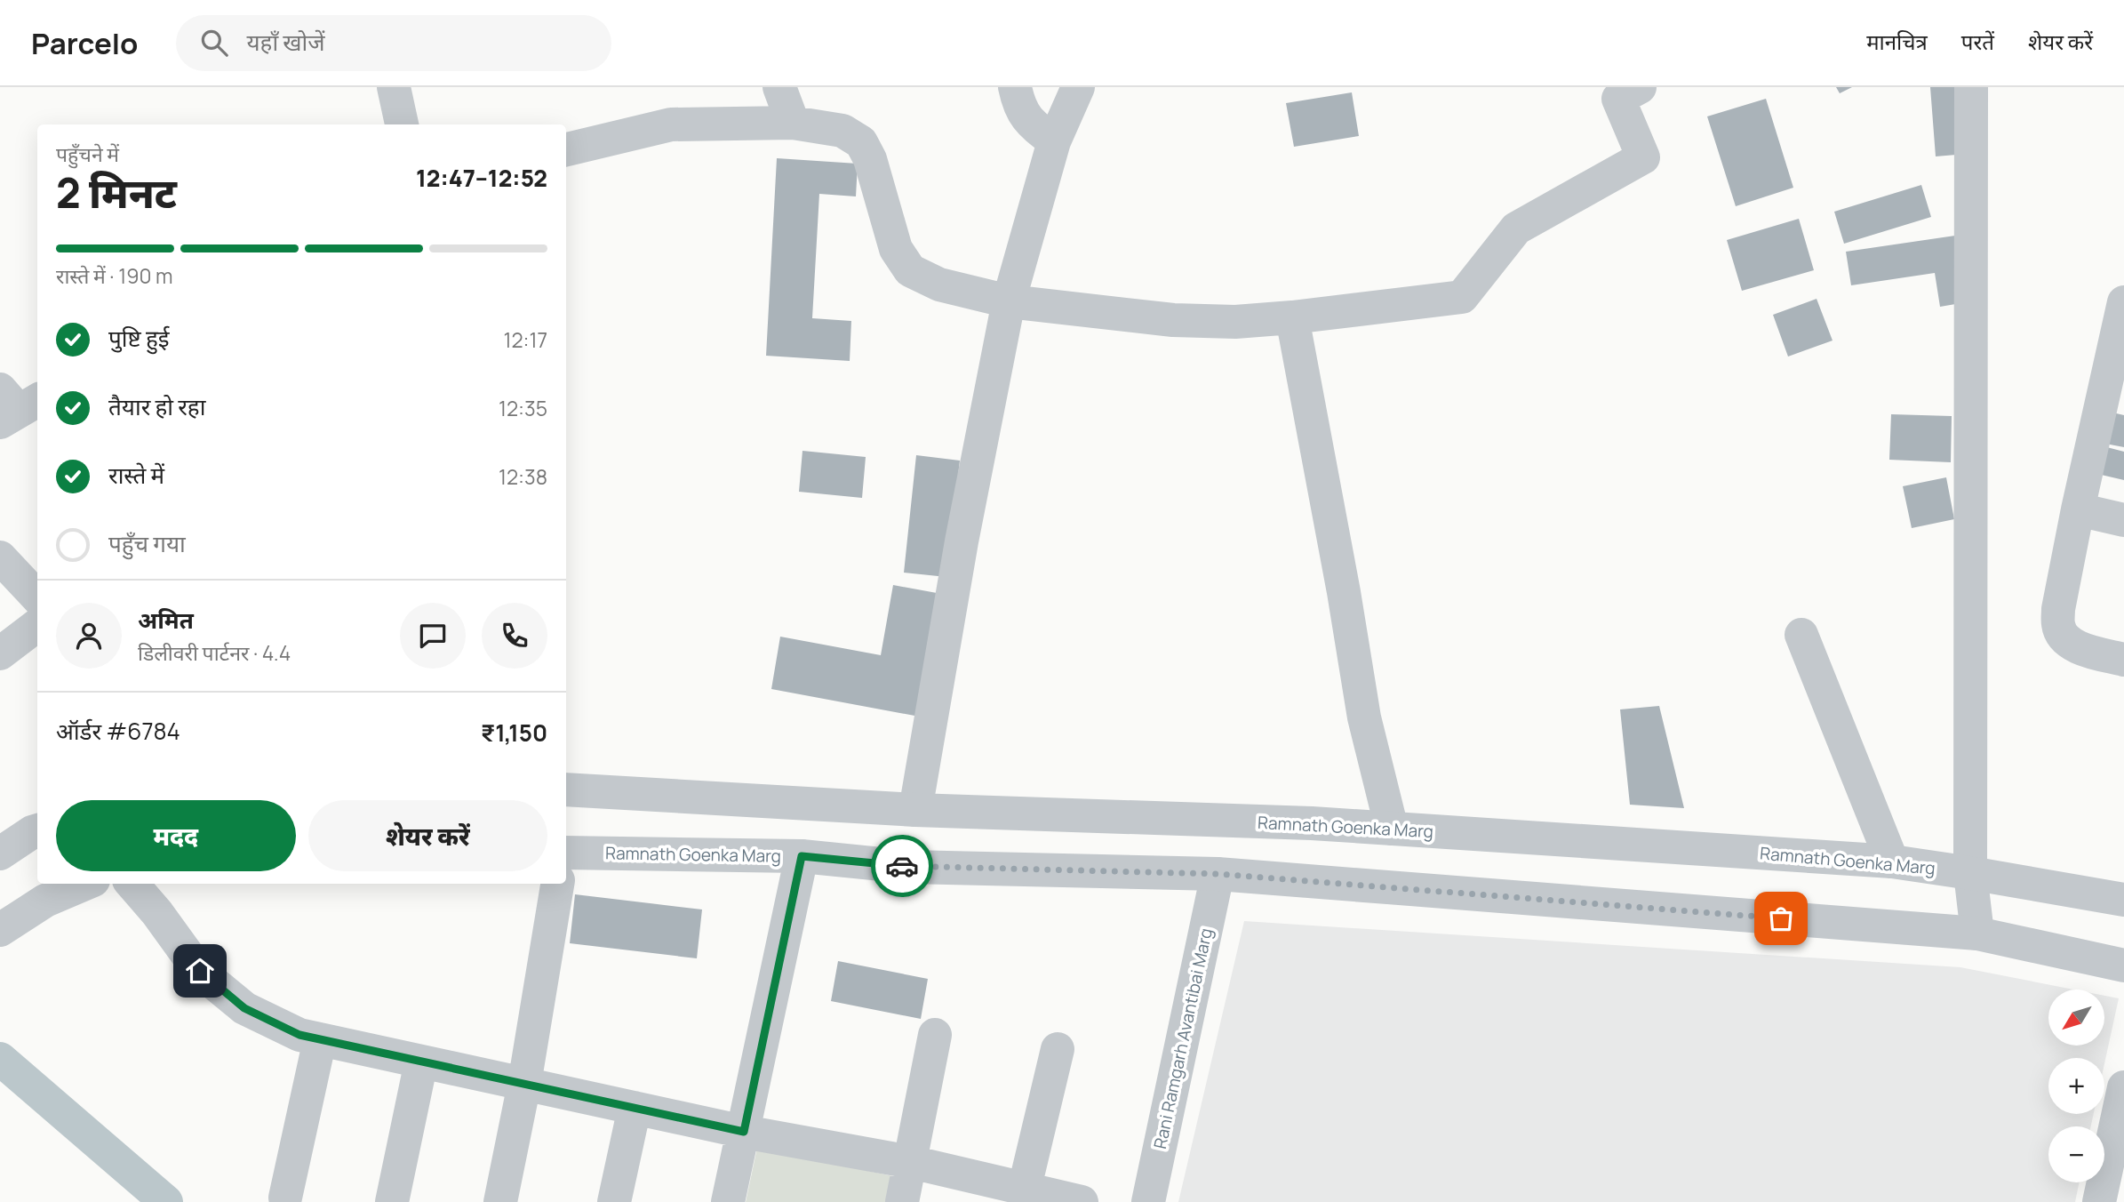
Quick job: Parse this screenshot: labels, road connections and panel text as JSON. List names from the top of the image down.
{
  "streets": {
    "street": ["Ramnath Goenka Marg", "Rani Ramgarh Avantibai Marg"]
  },
  "crossings": [
    ["Ramnath Goenka Marg", "Rani Ramgarh Avantibai Marg"]
  ],
  "north": "bottom left",
  "page": {
    "header": "Parcelo",
    "search": "यहाँ खोजें",
    "nav": ["मानचित्र", "परतें", "शेयर करें"],
    "heading": ["2 मिनट", "पहुँचने में", "12:47–12:52"],
    "panel": [
      "अमित",
      "डिलीवरी पार्टनर · 4.4",
      "ऑर्डर #6784",
      "₹1,150"
    ],
    "bar": "रास्ते में · 190 m",
    "list": [
      ["पुष्टि हुई", "12:17"],
      ["तैयार हो रहा", "12:35"],
      ["रास्ते में", "12:38"],
      "पहुँच गया"
    ],
    "buttons": ["मदद", "शेयर करें"],
    "map_buttons": ["+", "−"]
  }
}
